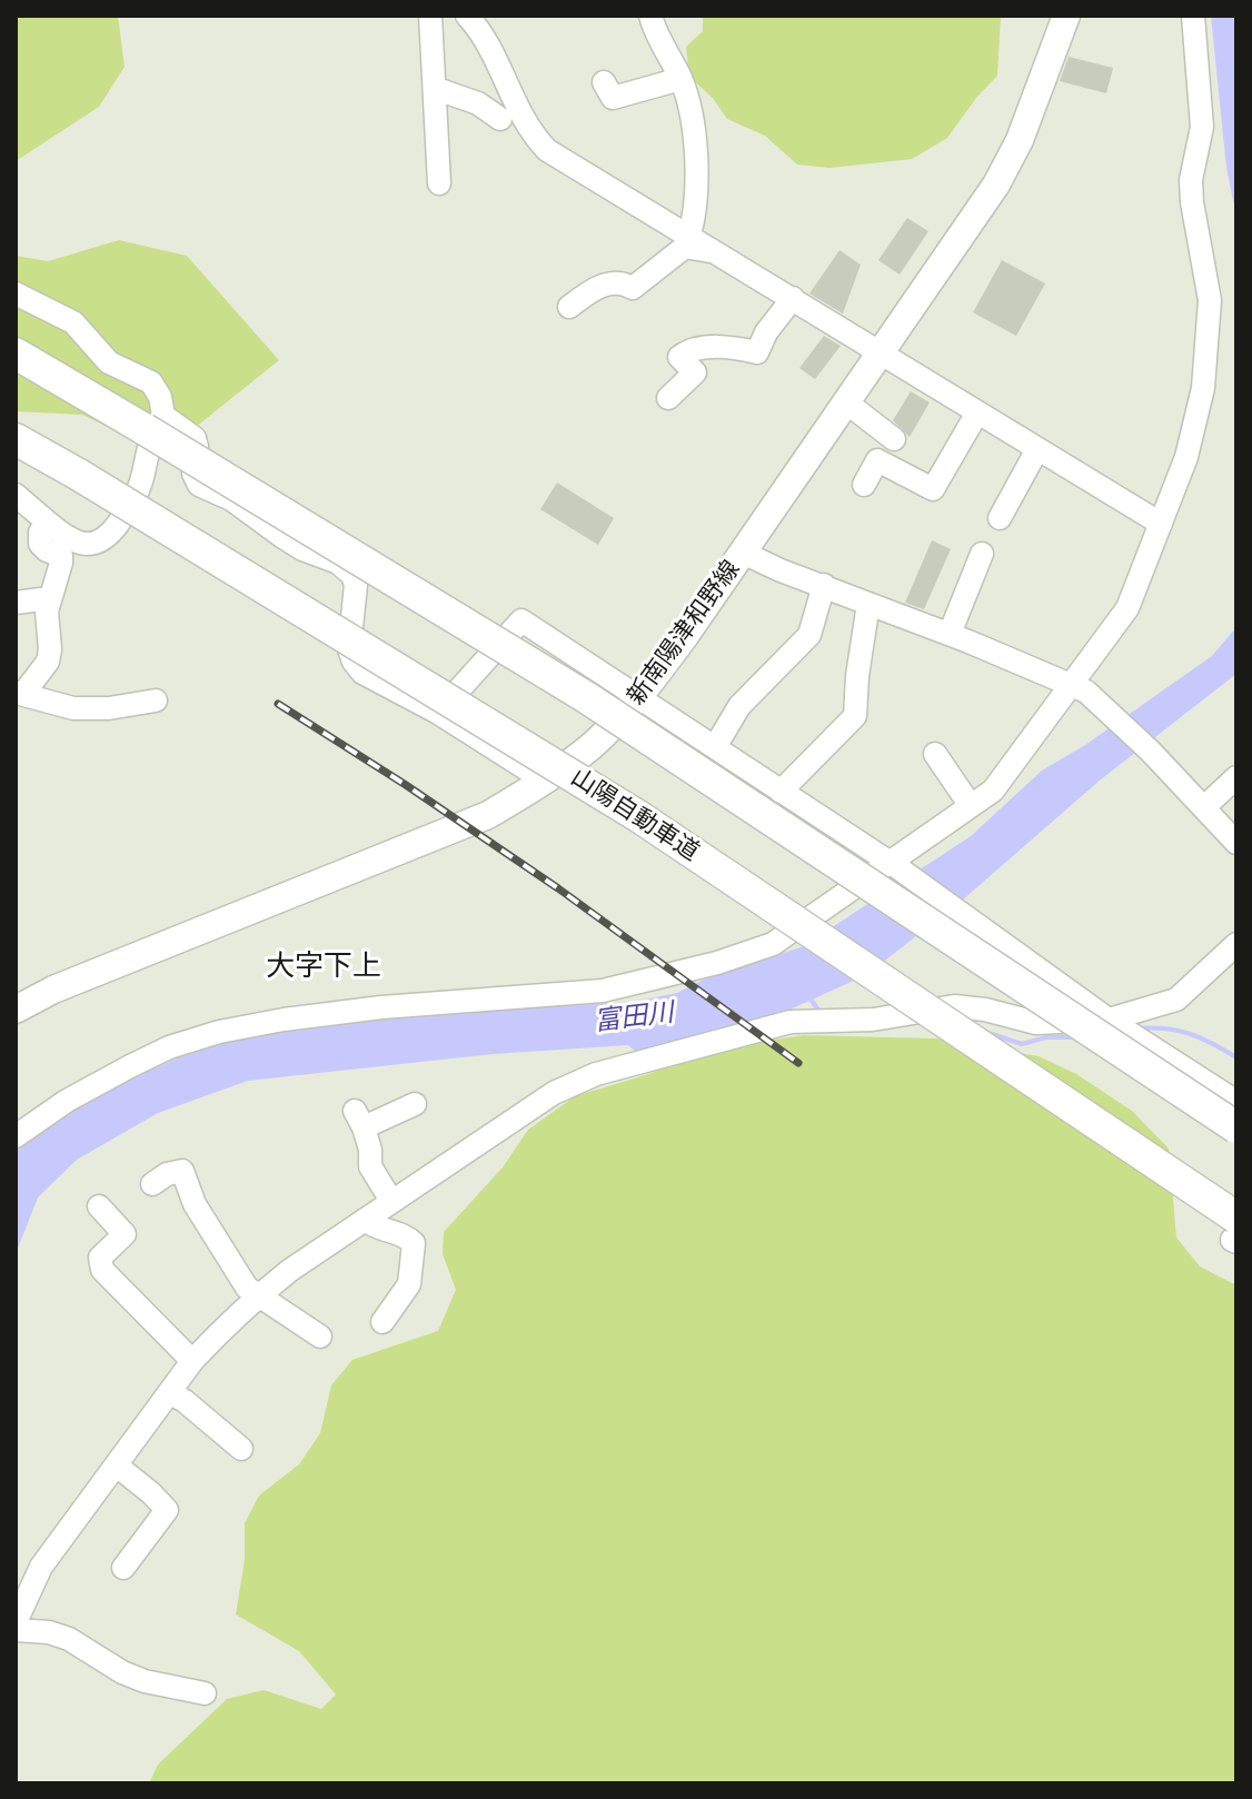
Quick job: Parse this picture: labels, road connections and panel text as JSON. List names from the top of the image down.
{
  "streets": {
    "highway": ["山陽自動車道"],
    "main road": ["新南陽津和野線"]
  },
  "districts": ["大字下上"],
  "water": ["富田川"]
}
